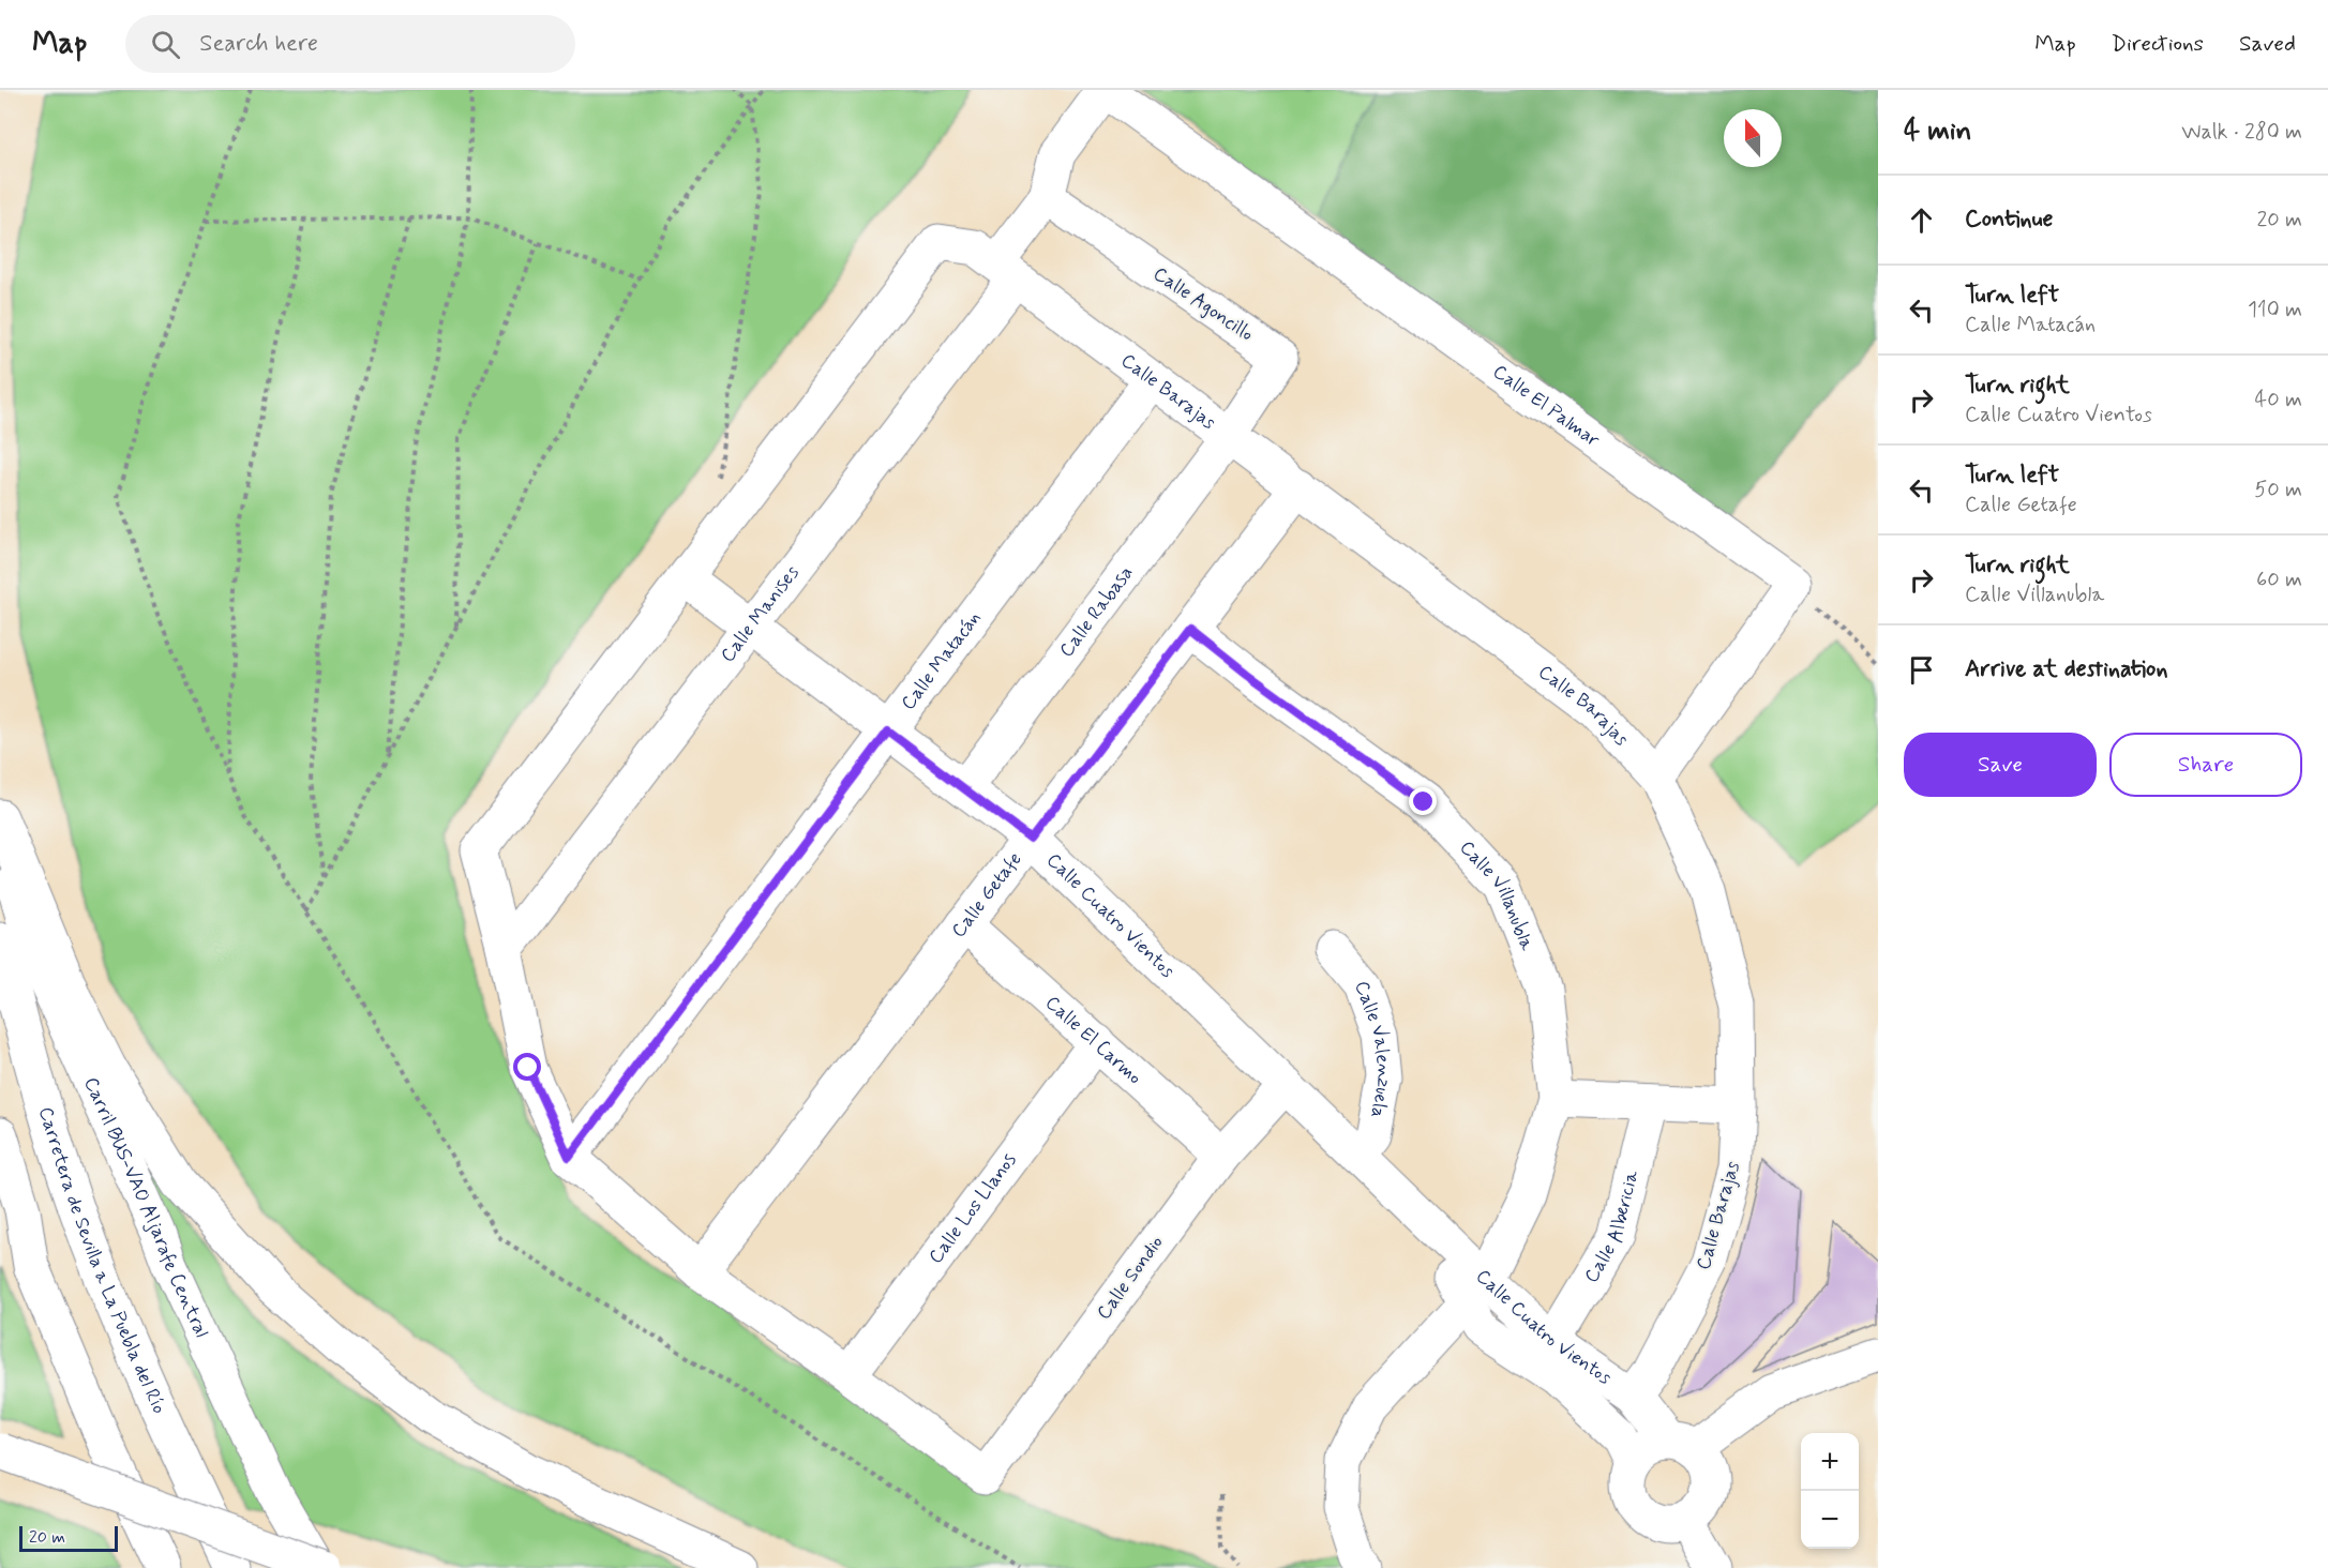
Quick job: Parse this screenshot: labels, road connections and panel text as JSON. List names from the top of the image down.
{
  "streets": {
    "main road": [
      "Calle Agoncillo",
      "Calle Barajas",
      "Calle El Palmar",
      "Calle Rabasa",
      "Calle Manises",
      "Calle Matacán",
      "Calle Getafe",
      "Calle Villanubla",
      "Calle Cuatro Vientos",
      "Calle El Carmo",
      "Calle Valenzuela",
      "Carril BUS-VAO Aljarafe Central",
      "Calle Los Llanos",
      "Calle Albericia",
      "Carretera de Sevilla a La Puebla del Río",
      "Calle Sondio"
    ]
  },
  "crossings": [
    ["Calle Agoncillo", "Calle Barajas"],
    ["Calle Agoncillo", "Calle El Palmar"],
    ["Calle Agoncillo", "Calle Rabasa"],
    ["Calle Barajas", "Calle El Palmar"],
    ["Calle Barajas", "Calle Rabasa"],
    ["Calle Barajas", "Calle Manises"],
    ["Calle Barajas", "Calle Matacán"],
    ["Calle Barajas", "Calle Getafe"],
    ["Calle Barajas", "Calle Cuatro Vientos"],
    ["Calle El Palmar", "Calle Manises"],
    ["Calle Rabasa", "Calle Cuatro Vientos"],
    ["Calle Manises", "Calle Cuatro Vientos"],
    ["Calle Matacán", "Calle Cuatro Vientos"],
    ["Calle Getafe", "Calle Villanubla"],
    ["Calle Getafe", "Calle Cuatro Vientos"],
    ["Calle Getafe", "Calle El Carmo"],
    ["Calle Villanubla", "Calle Cuatro Vientos"],
    ["Calle Cuatro Vientos", "Calle Valenzuela"],
    ["Calle Cuatro Vientos", "Calle Albericia"],
    ["Calle Cuatro Vientos", "Calle Sondio"],
    ["Calle El Carmo", "Calle Los Llanos"],
    ["Calle El Carmo", "Calle Sondio"],
    ["Calle Los Llanos", "Calle Sondio"]
  ],
  "scale_bar": "20 m",
  "north": "top",
  "page": {
    "header": "Map",
    "search": "Search here",
    "nav": ["Map", "Directions", "Saved"],
    "heading": ["4 min", "Walk · 280 m"],
    "list": [
      ["Continue", "20 m"],
      ["Turn left", "Calle Matacán", "110 m"],
      ["Turn right", "Calle Cuatro Vientos", "40 m"],
      ["Turn left", "Calle Getafe", "50 m"],
      ["Turn right", "Calle Villanubla", "60 m"],
      "Arrive at destination"
    ],
    "buttons": ["Save", "Share"],
    "map_buttons": ["+", "−"],
    "scale": "20 m"
  }
}
